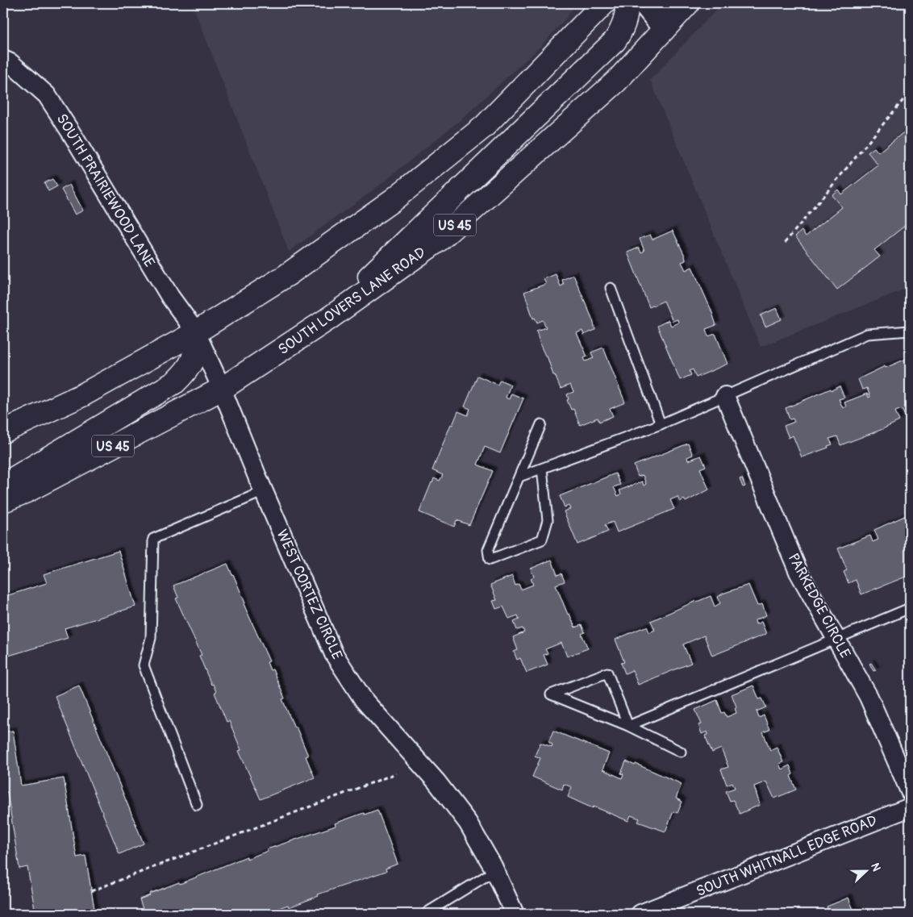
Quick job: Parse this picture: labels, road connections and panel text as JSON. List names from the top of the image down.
{
  "streets": {
    "main road": ["US 45", "SOUTH LOVERS LANE ROAD"],
    "street": [
      "SOUTH PRAIRIEWOOD LANE",
      "WEST CORTEZ CIRCLE",
      "PARKEDGE CIRCLE",
      "SOUTH WHITNALL EDGE ROAD"
    ]
  },
  "crossings": [
    ["SOUTH PRAIRIEWOOD LANE", "WEST CORTEZ CIRCLE"],
    ["SOUTH LOVERS LANE ROAD", "WEST CORTEZ CIRCLE"]
  ],
  "north": "right"
}
